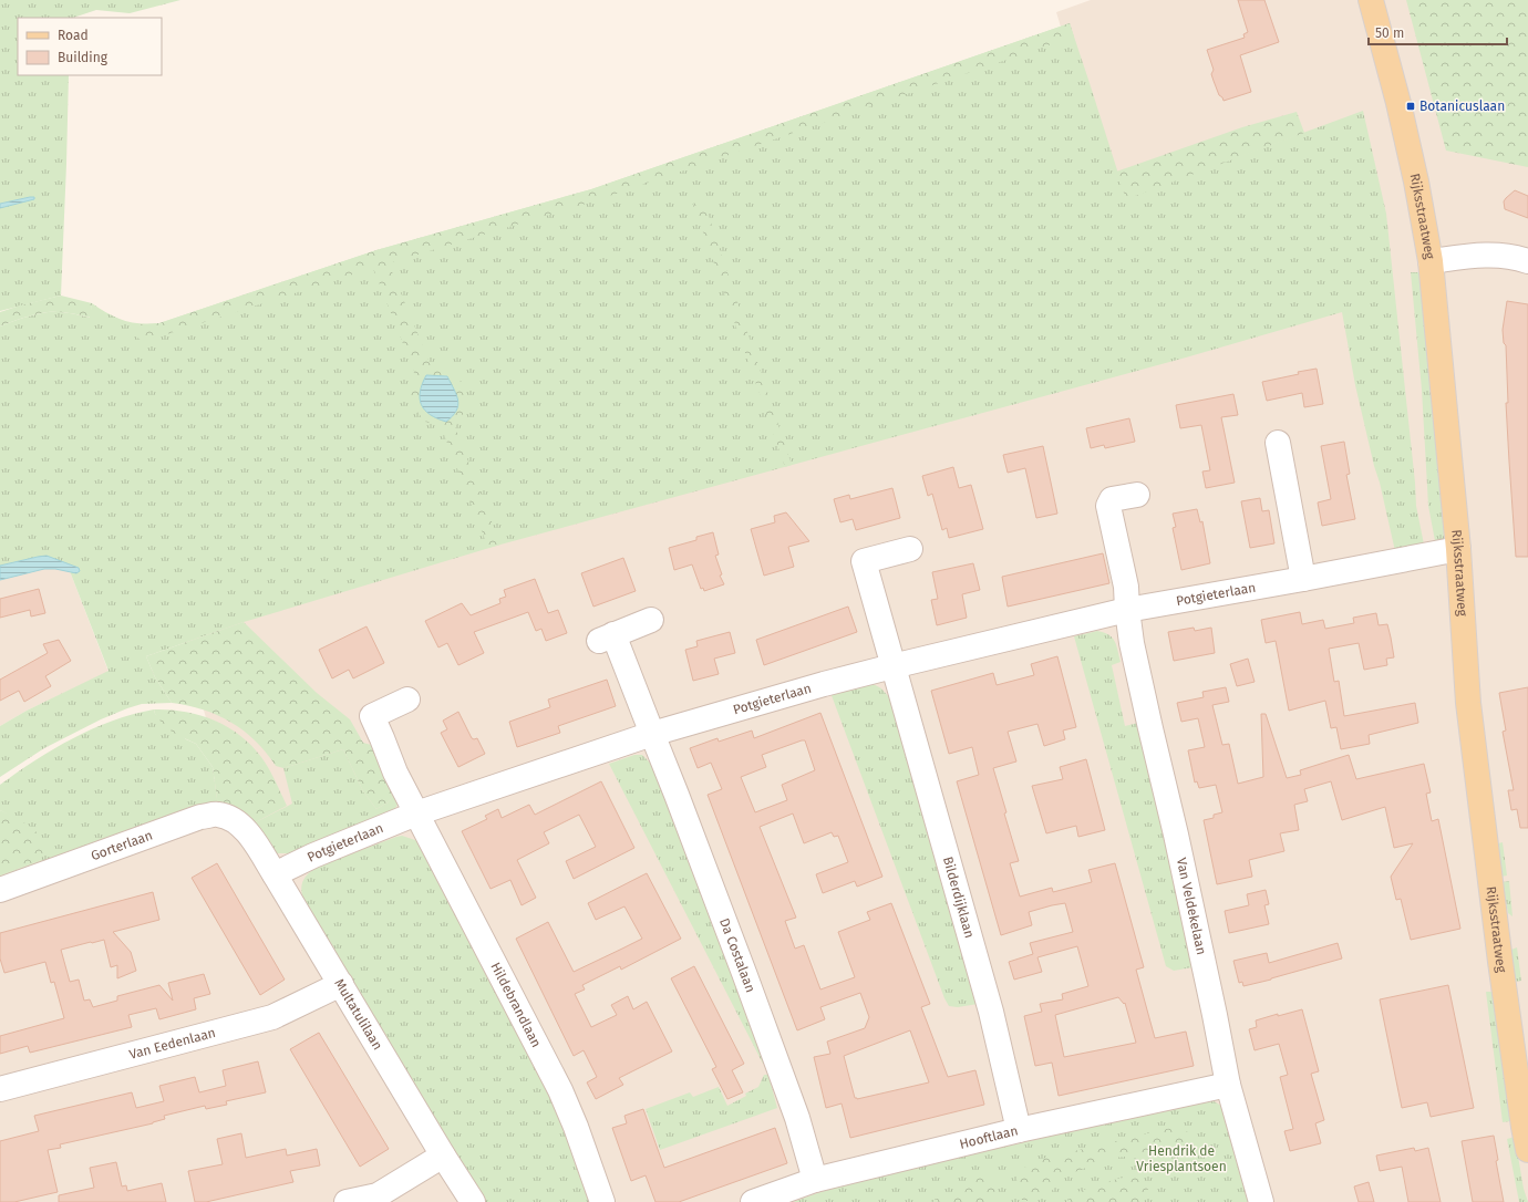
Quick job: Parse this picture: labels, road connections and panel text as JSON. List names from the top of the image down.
{
  "streets": {
    "main road": ["Rijksstraatweg"],
    "street": [
      "Potgieterlaan",
      "Gorterlaan",
      "Bilderdijklaan",
      "Van Veldekelaan",
      "Da Costalaan",
      "Hildebrandlaan",
      "Multatulilaan",
      "Van Eedenlaan",
      "Hooftlaan"
    ]
  },
  "crossings": [
    ["Rijksstraatweg", "Potgieterlaan"],
    ["Potgieterlaan", "Bilderdijklaan"],
    ["Potgieterlaan", "Van Veldekelaan"],
    ["Potgieterlaan", "Da Costalaan"],
    ["Potgieterlaan", "Hildebrandlaan"],
    ["Potgieterlaan", "Multatulilaan"],
    ["Gorterlaan", "Multatulilaan"],
    ["Bilderdijklaan", "Hooftlaan"],
    ["Van Veldekelaan", "Hooftlaan"],
    ["Da Costalaan", "Hooftlaan"],
    ["Multatulilaan", "Van Eedenlaan"]
  ],
  "parks": ["Hendrik de Vriesplantsoen"],
  "places": {
    "transit": ["Botanicuslaan"]
  },
  "legend": ["Road", "Building"],
  "scale_bar": "50 m"
}
